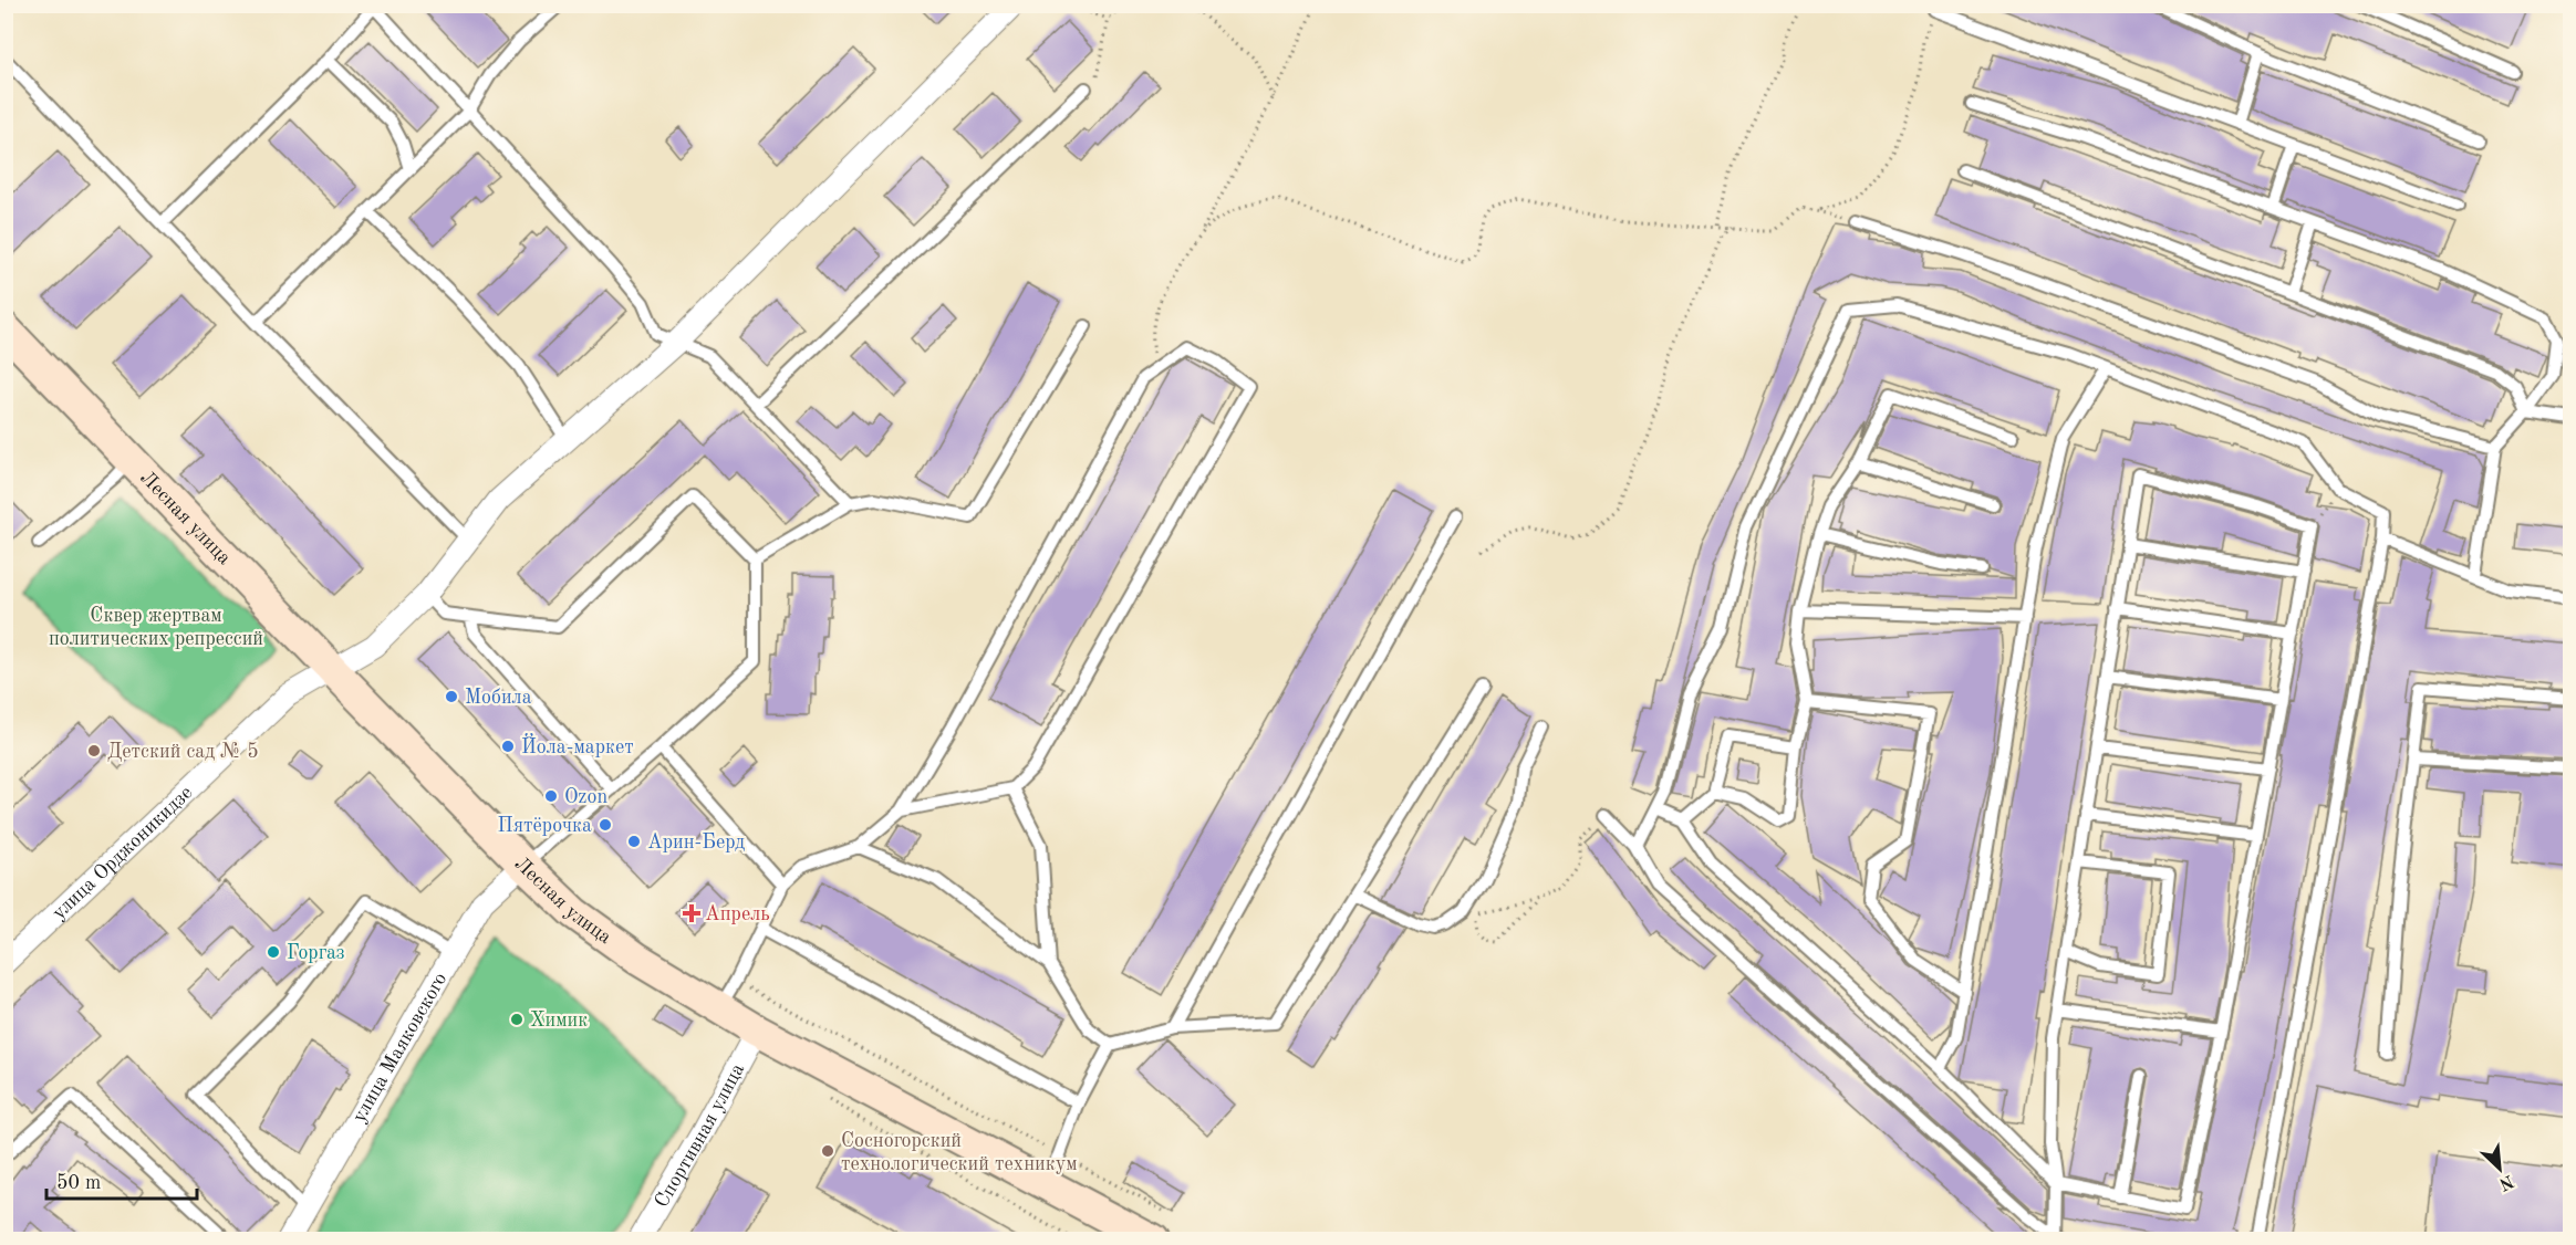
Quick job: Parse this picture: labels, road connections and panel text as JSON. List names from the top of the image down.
{
  "streets": {
    "main road": ["Лесная улица"],
    "street": ["улица Орджоникидзе", "улица Маяковского", "Спортивная улица"]
  },
  "crossings": [
    ["Лесная улица", "улица Орджоникидзе"],
    ["Лесная улица", "улица Маяковского"],
    ["Лесная улица", "Спортивная улица"]
  ],
  "parks": ["Cквер жертвам политических репрессий"],
  "places": {
    "other": [
      "Мобила",
      "Йола-маркет",
      "Детский сад № 5",
      "Ozon",
      "Пятёрочка",
      "Арин-Берд",
      "Горгаз",
      "Химик",
      "Сосногорский технологический техникум"
    ],
    "health": ["Апрель"]
  },
  "scale_bar": "50 m",
  "north": "bottom right"
}
